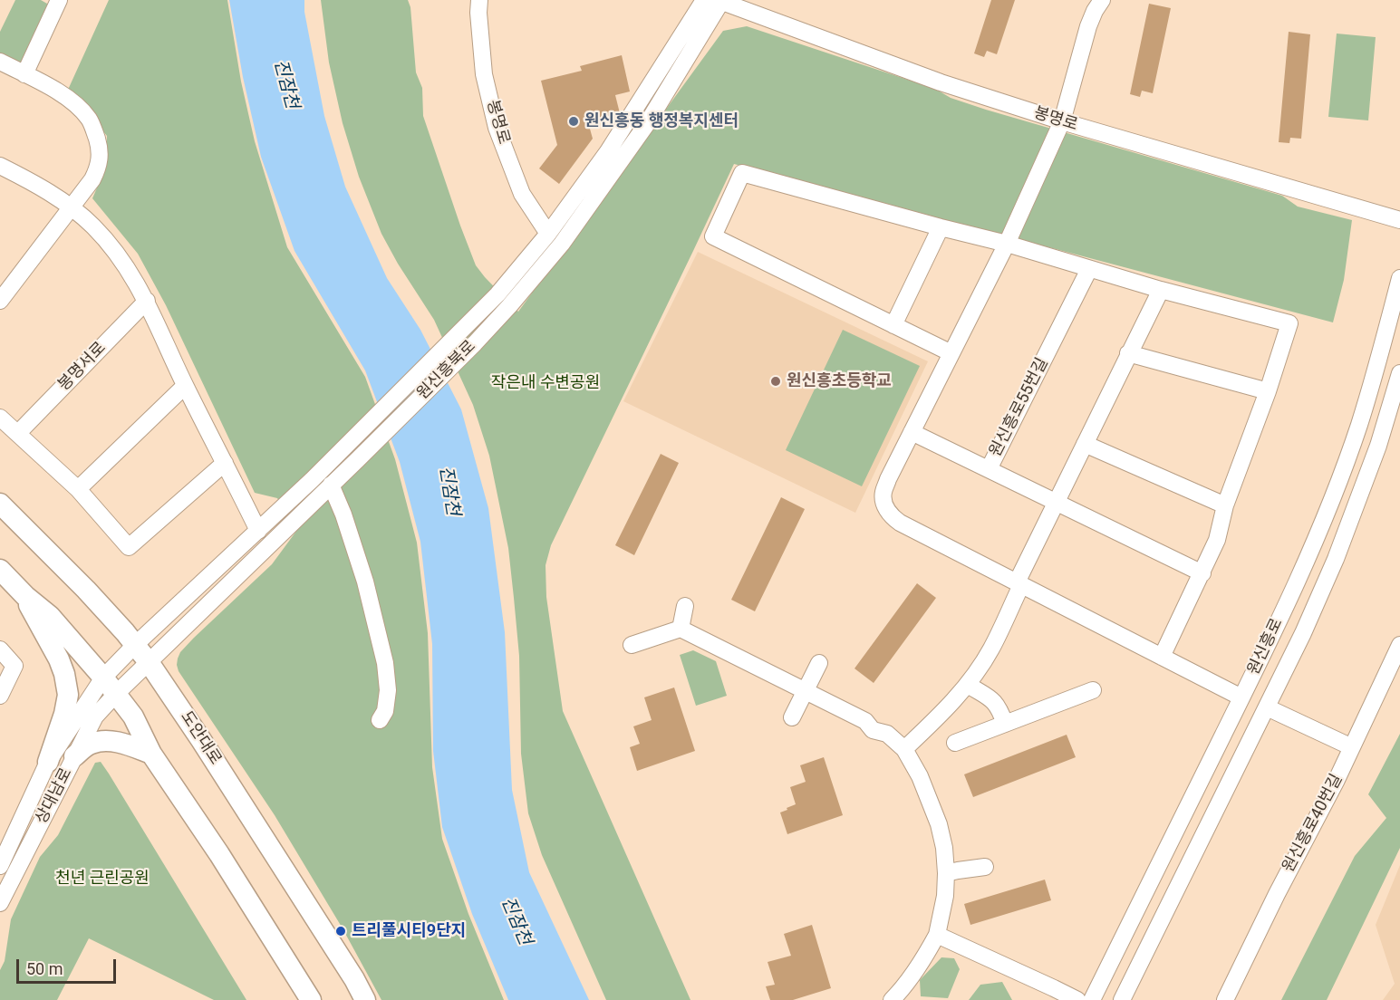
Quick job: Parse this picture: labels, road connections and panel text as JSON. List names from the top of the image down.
{
  "streets": {
    "main road": ["도안대로"],
    "street": [
      "봉명로",
      "봉명서로",
      "원신흥북로",
      "원신흥로55번길",
      "원신흥로",
      "상대남로",
      "원신흥로40번길"
    ]
  },
  "crossings": [
    ["봉명로", "원신흥북로"],
    ["원신흥북로", "도안대로"],
    ["원신흥북로", "상대남로"]
  ],
  "water": ["진잠천"],
  "parks": ["작은내 수변공원", "천년 근린공원"],
  "places": ["원신흥동 행정복지센터", "원신흥초등학교", "트리풀시티9단지"],
  "scale_bar": "50 m"
}
